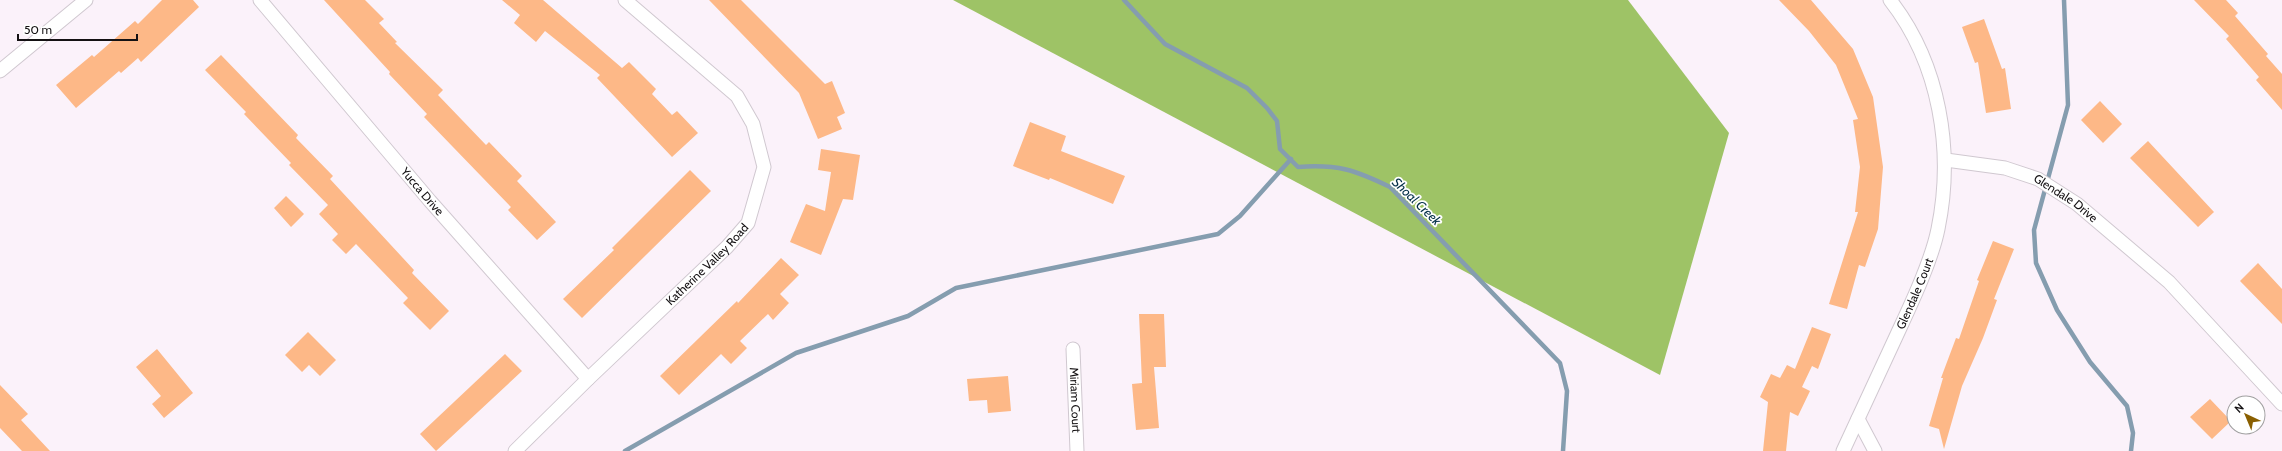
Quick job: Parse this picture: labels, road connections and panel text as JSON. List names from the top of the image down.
{
  "streets": {
    "street": [
      "Yucca Drive",
      "Glendale Drive",
      "Katherine Valley Road",
      "Glendale Court",
      "Miriam Court"
    ]
  },
  "crossings": [
    ["Yucca Drive", "Katherine Valley Road"],
    ["Glendale Drive", "Glendale Court"]
  ],
  "water": ["Shoal Creek"],
  "scale_bar": "50 m",
  "north": "top left"
}
